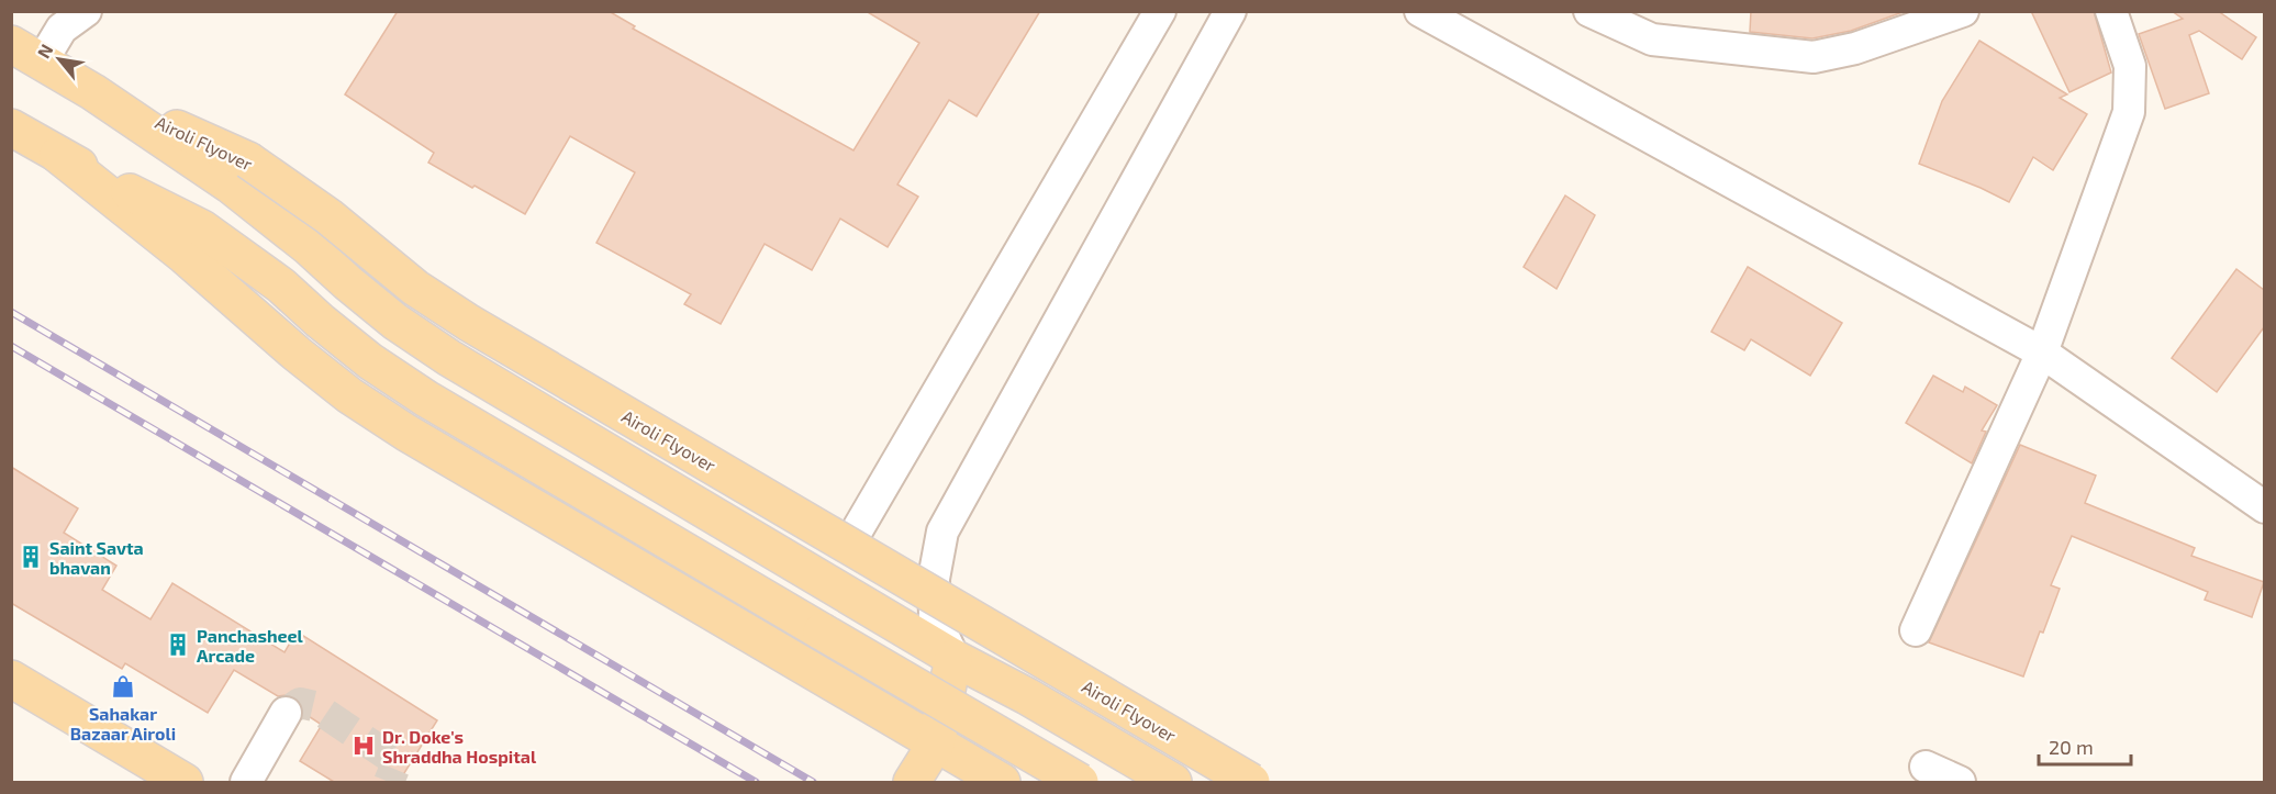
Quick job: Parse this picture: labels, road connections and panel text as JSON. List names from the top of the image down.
{
  "streets": {
    "main road": ["Airoli Flyover"]
  },
  "places": {
    "building": ["Saint Savta bhavan", "Panchasheel Arcade"],
    "shop": ["Sahakar Bazaar Airoli"],
    "hospital": ["Dr. Doke's Shraddha Hospital"]
  },
  "scale_bar": "20 m",
  "north": "top left"
}
